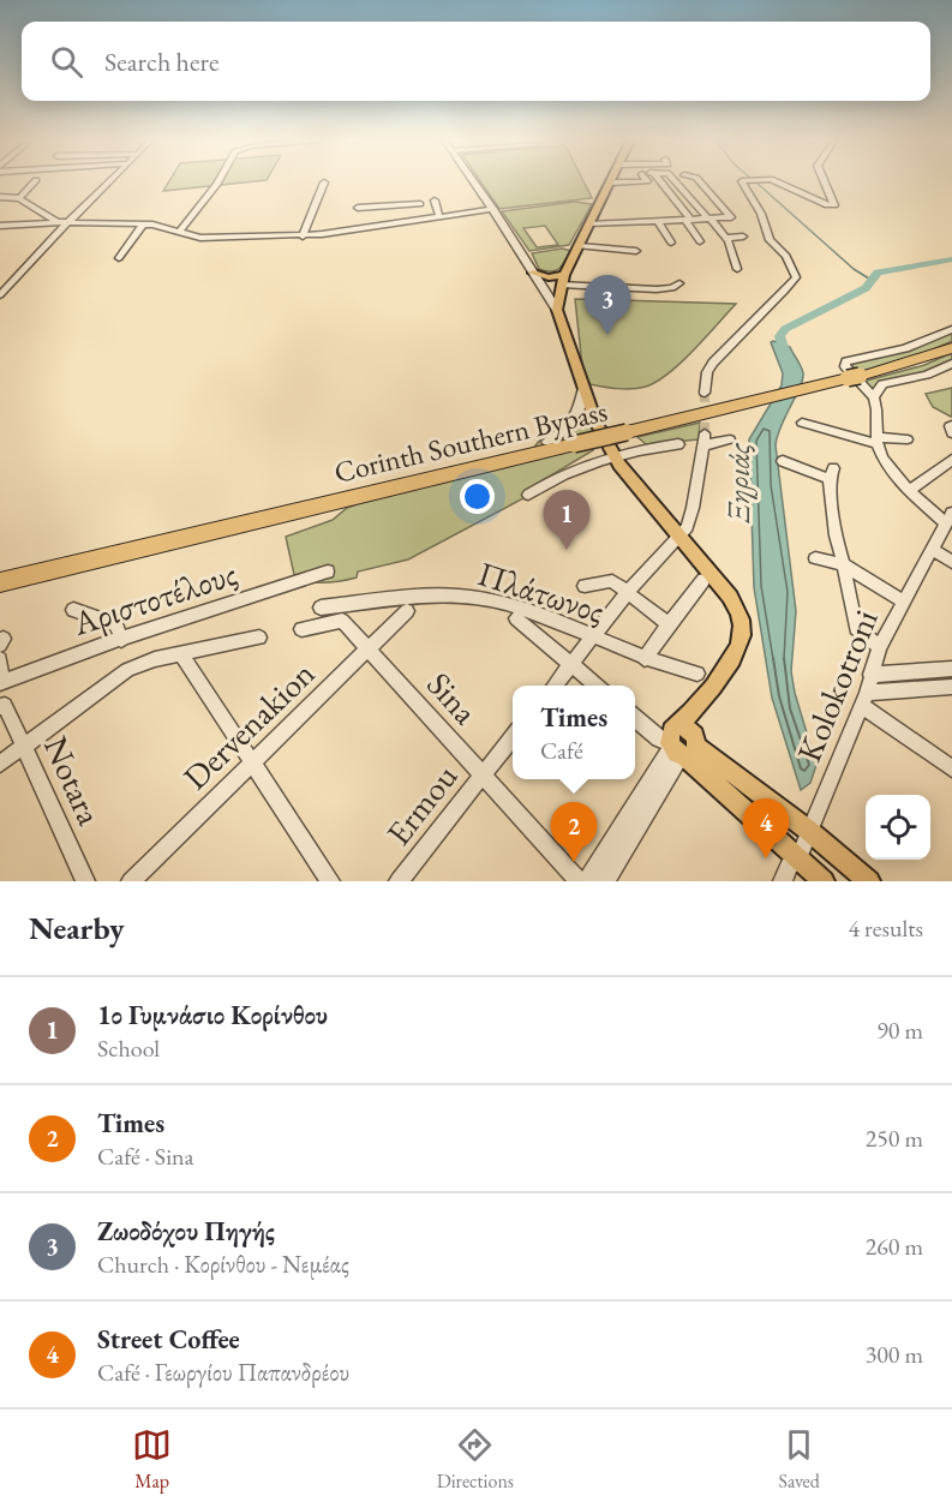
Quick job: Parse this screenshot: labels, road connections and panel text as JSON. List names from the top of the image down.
{
  "streets": {
    "highway": ["Corinth Southern Bypass"],
    "street": [
      "Πλάτωνος",
      "Αριστοτέλους",
      "Kolokotroni",
      "Sina",
      "Dervenakion",
      "Notara",
      "Ermou"
    ]
  },
  "crossings": [
    ["Sina", "Dervenakion"],
    ["Sina", "Ermou"]
  ],
  "water": ["Ξηριάς"],
  "page": {
    "search": "Search here",
    "pins": [
      "3",
      "1",
      "4",
      "2"
    ],
    "popup": ["Times", "Café"],
    "heading": ["Nearby", "4 results"],
    "list": [
      {
        "mark": "1",
        "name": "1ο Γυμνάσιο Κορίνθου",
        "note": "School",
        "value": "90 m"
      },
      {
        "mark": "2",
        "name": "Times",
        "note": "Café · Sina",
        "value": "250 m"
      },
      {
        "mark": "3",
        "name": "Ζωοδόχου Πηγής",
        "note": "Church · Κορίνθου - Νεμέας",
        "value": "260 m"
      },
      {
        "mark": "4",
        "name": "Street Coffee",
        "note": "Café · Γεωργίου Παπανδρέου",
        "value": "300 m"
      }
    ],
    "nav": ["Map", "Directions", "Saved"]
  }
}
